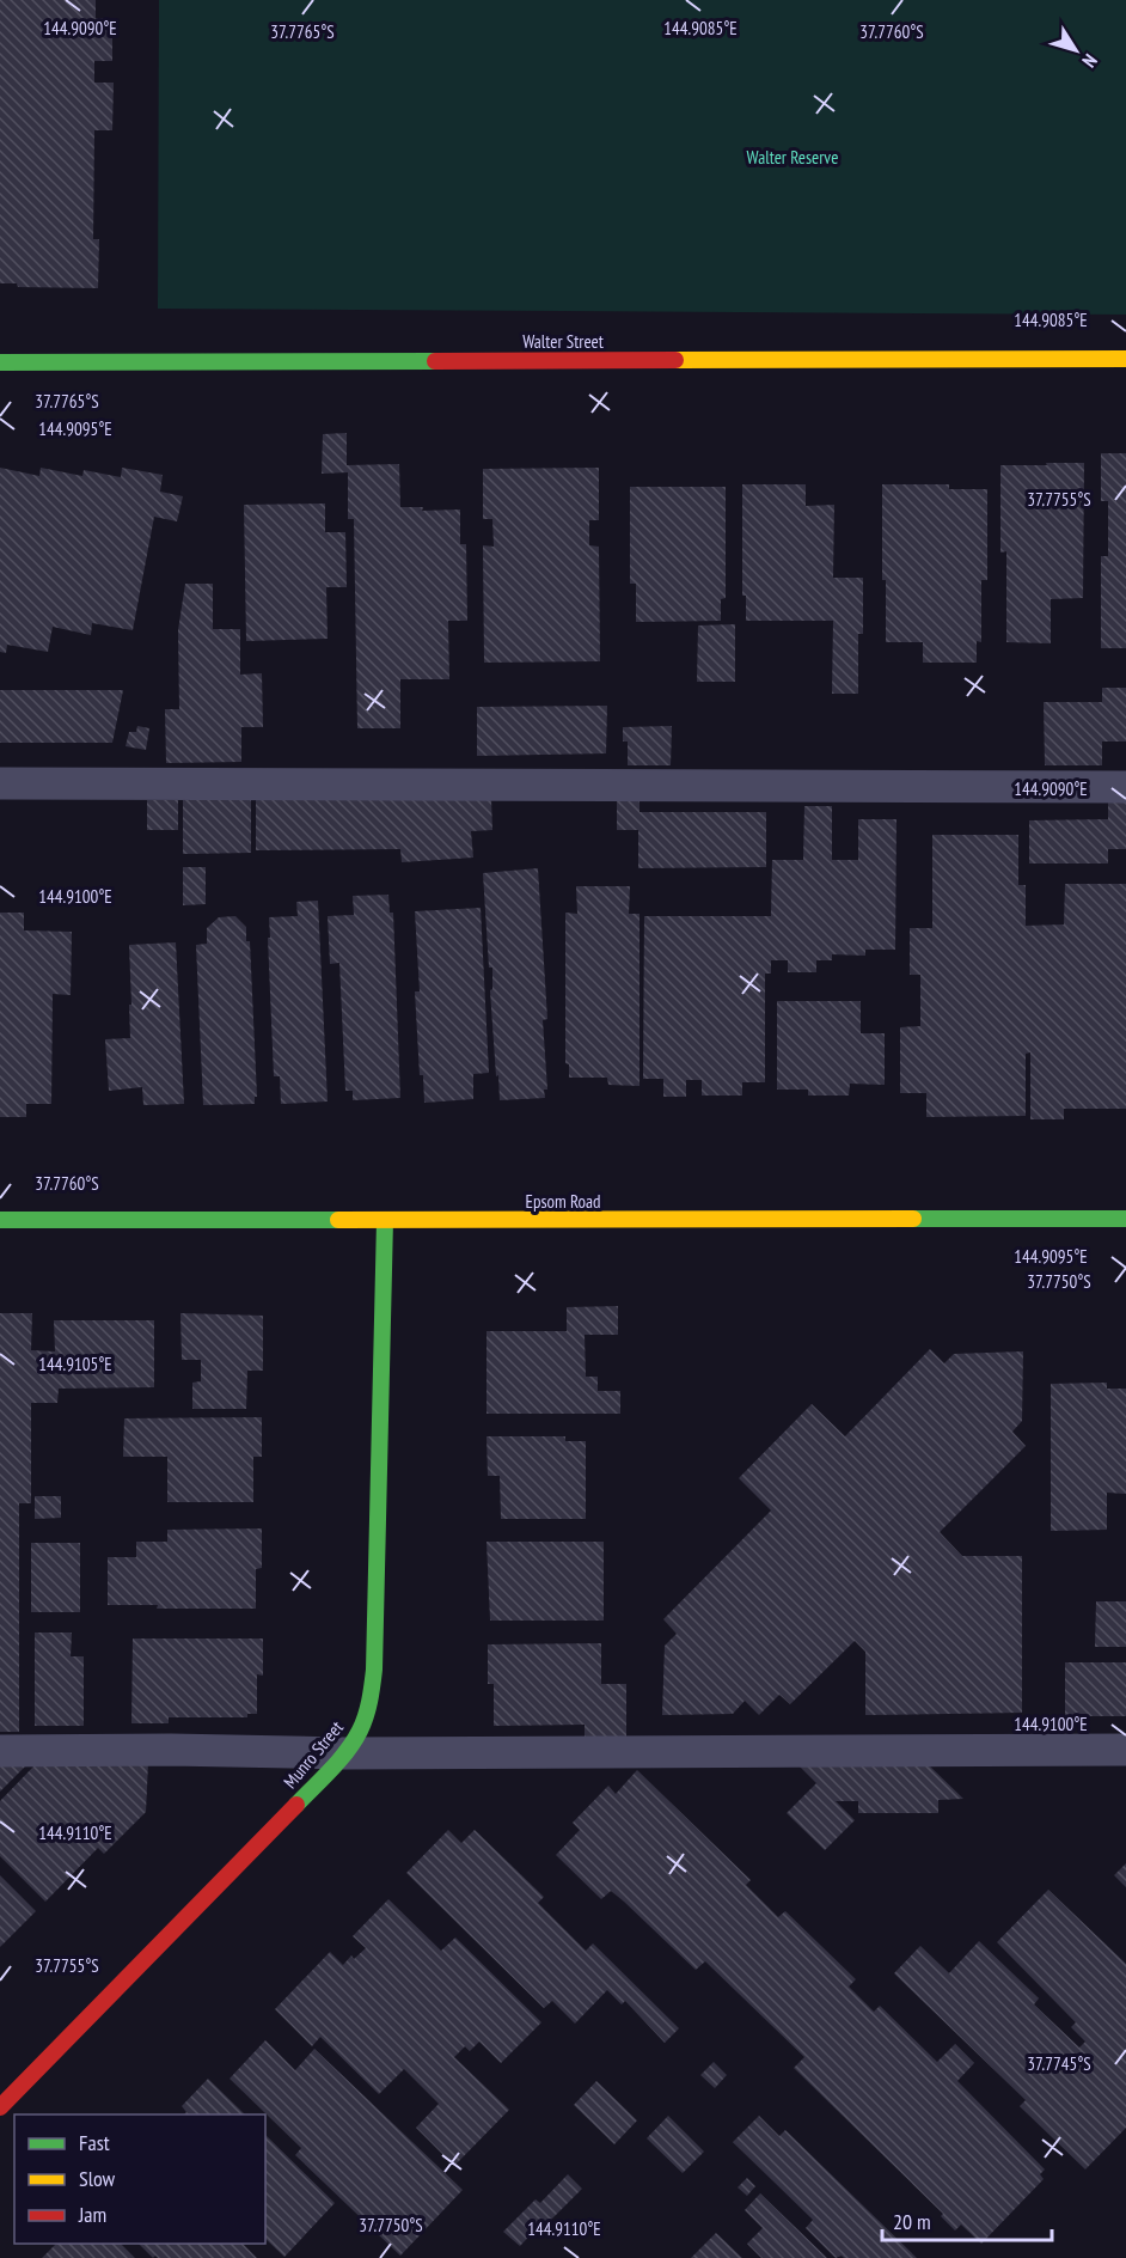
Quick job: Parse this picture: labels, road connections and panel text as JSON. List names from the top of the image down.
{
  "streets": {
    "street": ["Walter Street", "Epsom Road", "Munro Street"]
  },
  "crossings": [
    ["Epsom Road", "Munro Street"]
  ],
  "parks": ["Walter Reserve"],
  "legend": ["Fast", "Slow", "Jam"],
  "scale_bar": "20 m",
  "north": "bottom right",
  "coordinates": [
    "144.9090°E",
    "144.9085°E",
    "37.7765°S",
    "37.7760°S",
    "144.9095°E",
    "37.7755°S",
    "144.9100°E",
    "37.7750°S",
    "144.9105°E",
    "144.9110°E",
    "37.7745°S"
  ]
}
